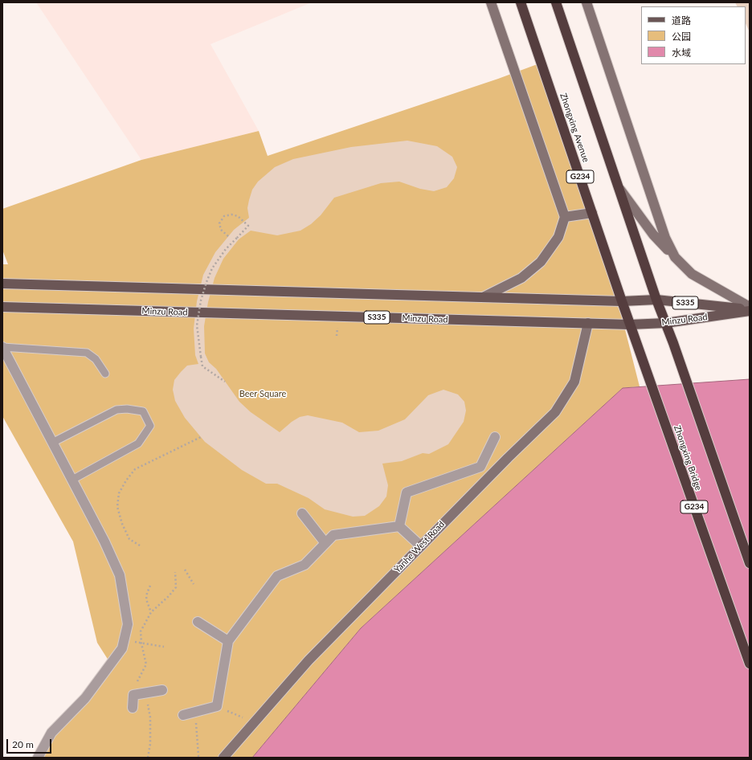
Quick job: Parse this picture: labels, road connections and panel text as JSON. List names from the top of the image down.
{
  "streets": {
    "highway": ["Zhongxing Avenue", "G234", "Zhongxing Bridge"],
    "main road": ["S335", "Minzu Road"],
    "street": ["Yanhe West Road"]
  },
  "crossings": [
    ["Zhongxing Avenue", "S335"],
    ["Zhongxing Avenue", "Minzu Road"],
    ["Zhongxing Avenue", "Zhongxing Bridge"],
    ["S335", "Minzu Road"],
    ["Minzu Road", "Yanhe West Road"]
  ],
  "parks": ["Beer Square"],
  "legend": ["道路", "公园", "水域"],
  "scale_bar": "20 m"
}
